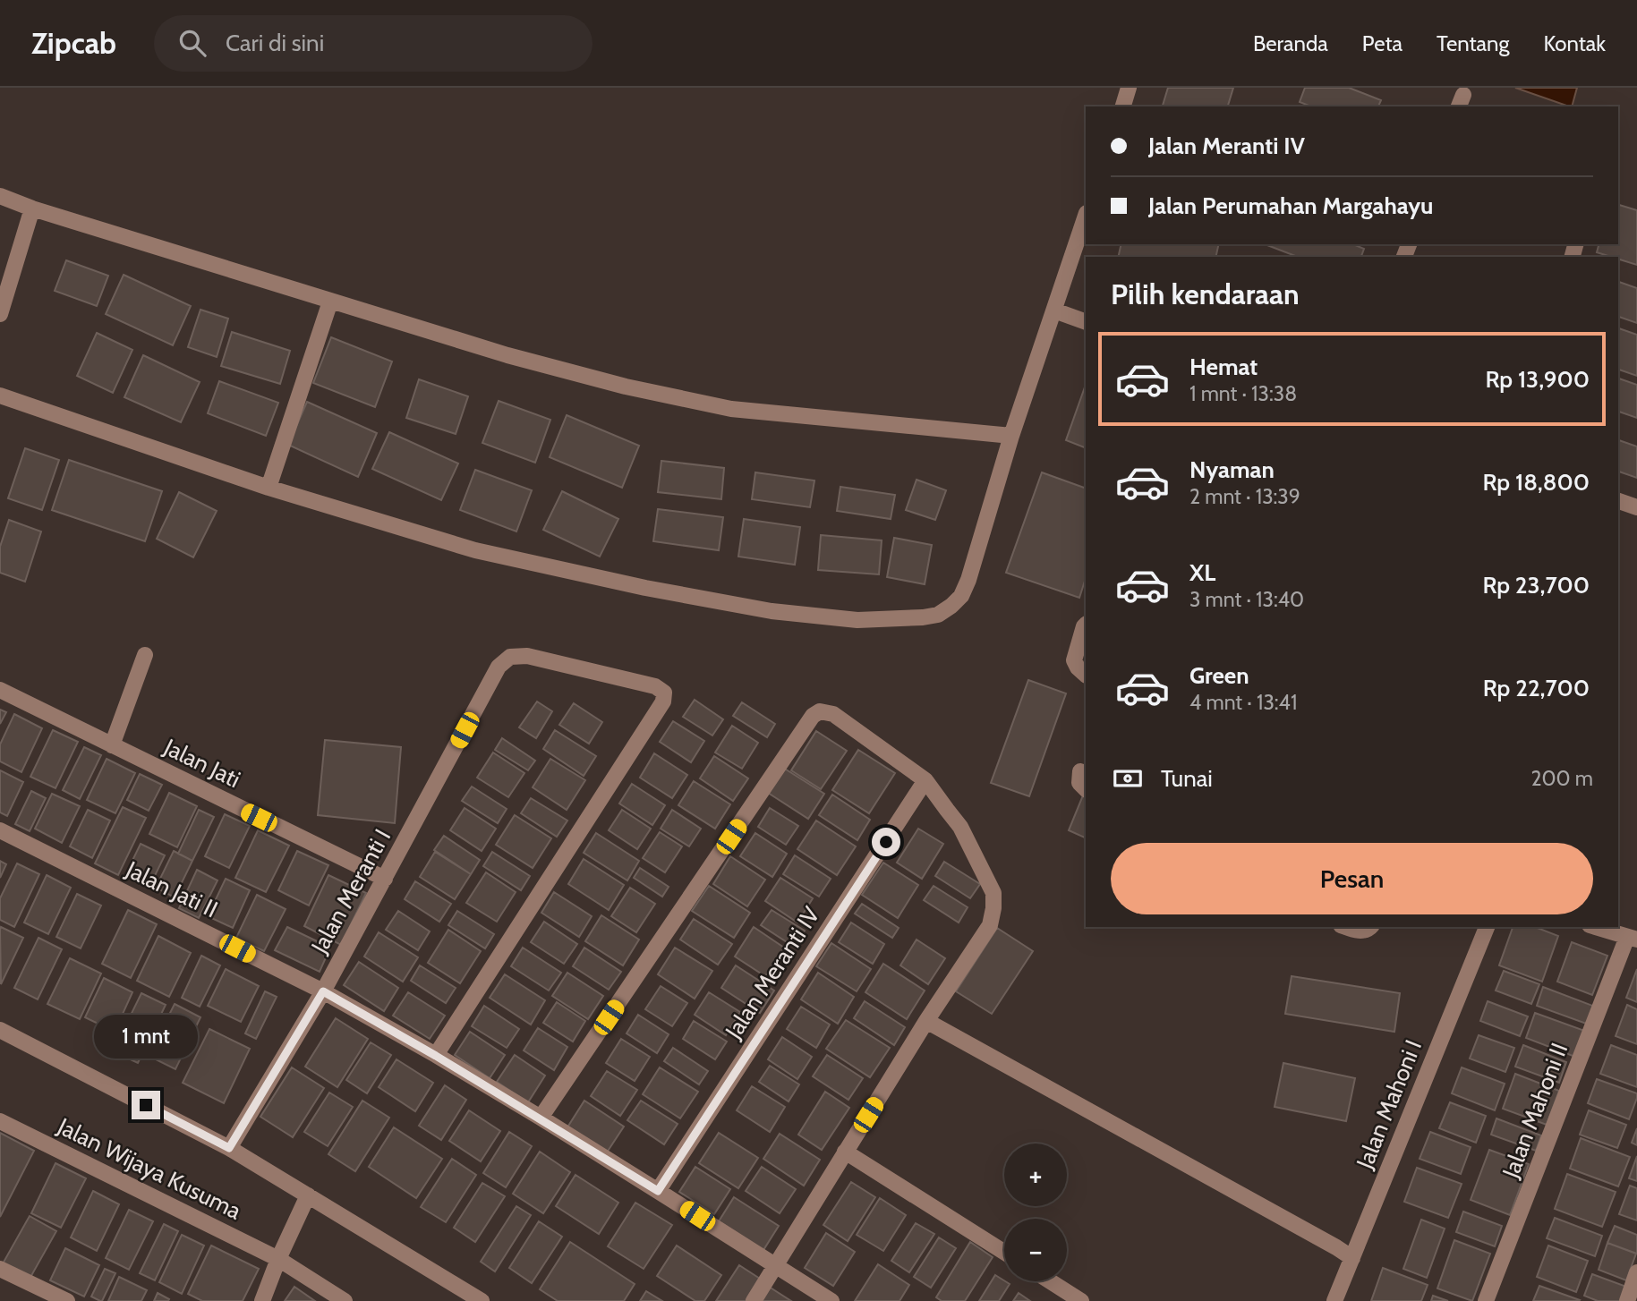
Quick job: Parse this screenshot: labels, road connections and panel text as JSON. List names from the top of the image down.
{
  "streets": {
    "street": [
      "Jalan Jati",
      "Jalan Jati II",
      "Jalan Meranti I",
      "Jalan Meranti IV",
      "Jalan Mahoni I",
      "Jalan Mahoni II",
      "Jalan Wijaya Kusuma"
    ]
  },
  "crossings": [
    ["Jalan Jati", "Jalan Meranti I"],
    ["Jalan Jati II", "Jalan Meranti I"],
    ["Jalan Jati II", "Jalan Meranti IV"]
  ],
  "page": {
    "header": "Zipcab",
    "search": "Cari di sini",
    "nav": [
      "Beranda",
      "Peta",
      "Tentang",
      "Kontak"
    ],
    "banner": ["Jalan Meranti IV", "Jalan Perumahan Margahayu"],
    "heading": "Pilih kendaraan",
    "list": [
      {
        "name": "Hemat",
        "note": "1 mnt · 13:38",
        "value": "Rp 13,900"
      },
      {
        "name": "Nyaman",
        "note": "2 mnt · 13:39",
        "value": "Rp 18,800"
      },
      {
        "name": "XL",
        "note": "3 mnt · 13:40",
        "value": "Rp 23,700"
      },
      {
        "name": "Green",
        "note": "4 mnt · 13:41",
        "value": "Rp 22,700"
      }
    ],
    "pay": ["Tunai", "200 m"],
    "buttons": "Pesan",
    "bubble": "1 mnt",
    "map_buttons": ["+", "−"]
  }
}
